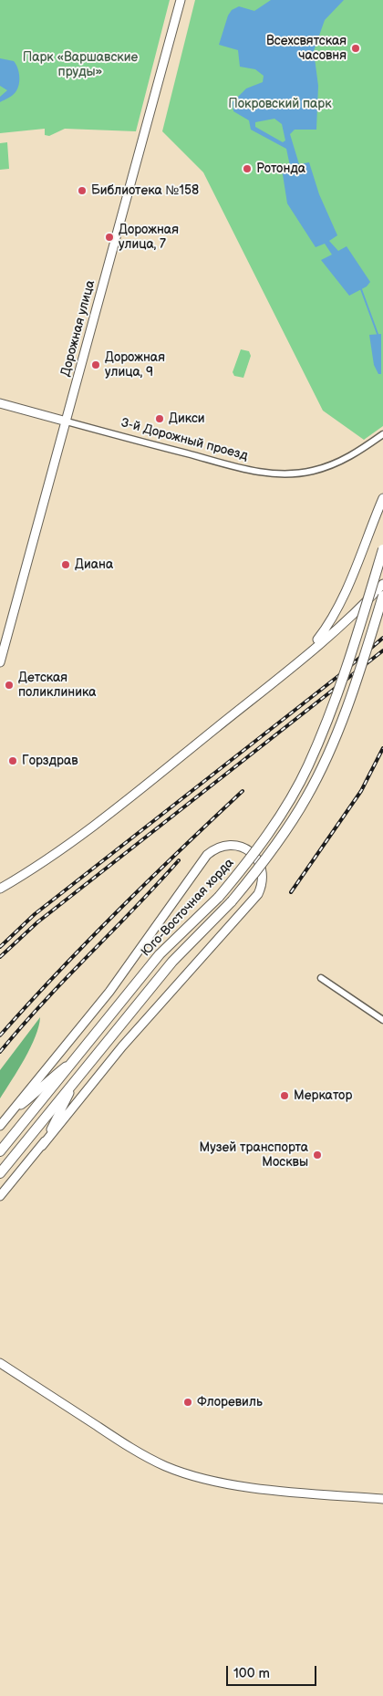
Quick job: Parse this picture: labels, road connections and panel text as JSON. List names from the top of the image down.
{
  "streets": {
    "main road": ["Юго-Восточная хорда"],
    "street": ["Дорожная улица", "3-й Дорожный проезд"]
  },
  "crossings": [
    ["Дорожная улица", "3-й Дорожный проезд"]
  ],
  "parks": ["Парк «Варшавские пруды»", "Покровский парк"],
  "places": [
    "Всехсвятская часовня",
    "Ротонда",
    "Библиотека №158",
    "Дорожная улица, 7",
    "Дорожная улица, 9",
    "Дикси",
    "Диана",
    "Детская поликлиника",
    "Горздрав",
    "Меркатор",
    "Музей транспорта Москвы",
    "Флоревиль"
  ],
  "scale_bar": "100 m"
}
